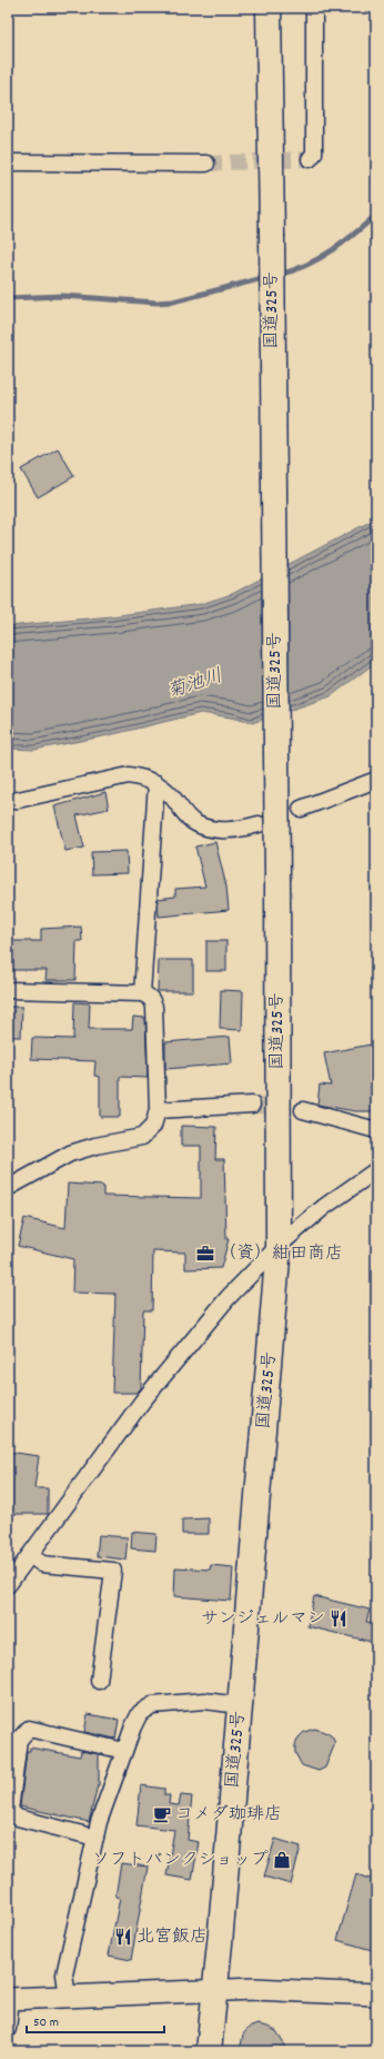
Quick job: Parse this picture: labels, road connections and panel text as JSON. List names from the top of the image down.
{
  "streets": {
    "highway": ["国道325号"]
  },
  "water": ["菊池川"],
  "places": {
    "office": ["（資）紺田商店"],
    "restaurant": ["サンジェルマン", "北宮飯店"],
    "cafe": ["コメダ珈琲店"],
    "shop": ["ソフトバンクショップ"]
  },
  "scale_bar": "50 m"
}
